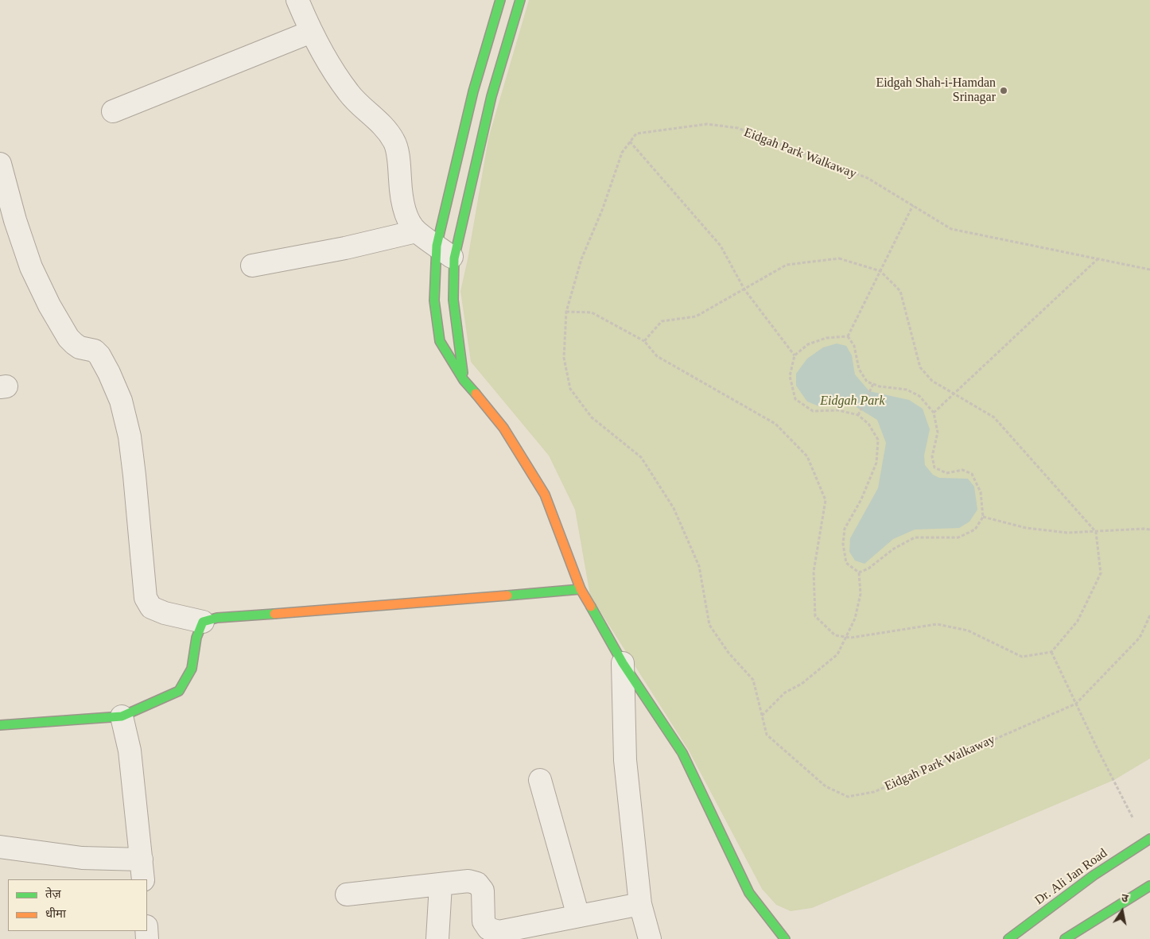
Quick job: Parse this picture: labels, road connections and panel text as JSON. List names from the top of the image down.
{
  "streets": {
    "street": ["Dr. Ali Jan Road"],
    "path": ["Eidgah Park Walkaway"]
  },
  "parks": ["Eidgah Park"],
  "places": ["Eidgah Shah-i-Hamdan Srinagar"],
  "legend": ["तेज़", "धीमा"],
  "north": "top"
}
